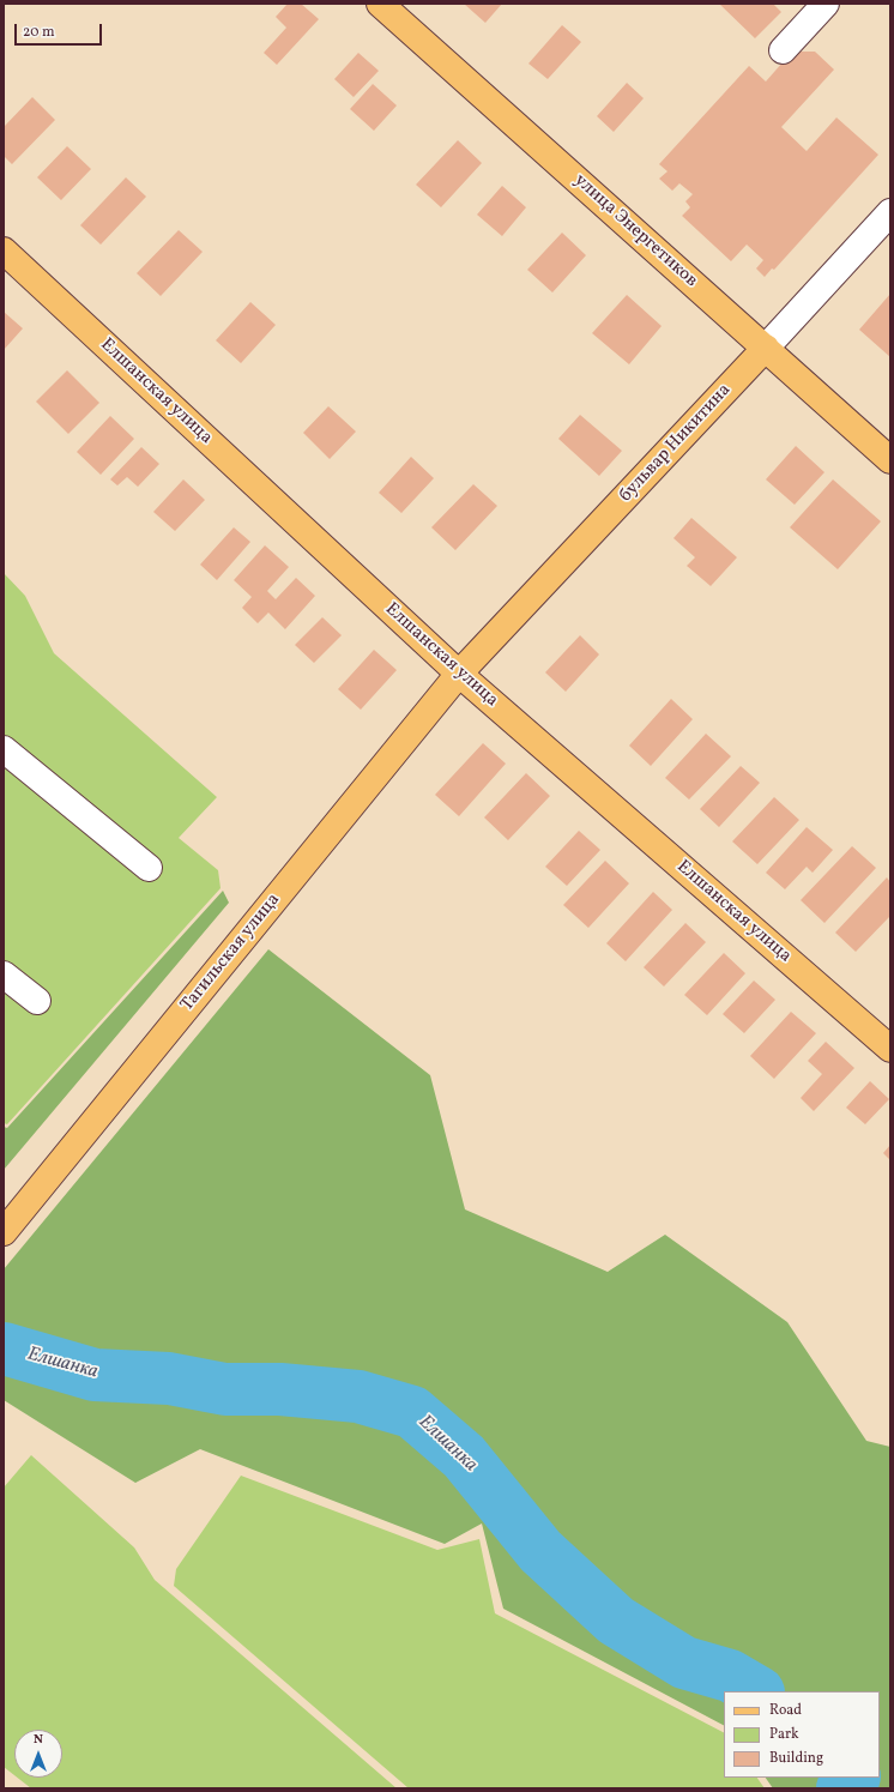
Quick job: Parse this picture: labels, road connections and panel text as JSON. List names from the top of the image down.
{
  "streets": {
    "main road": [
      "улица Энергетиков",
      "Елшанская улица",
      "бульвар Никитина",
      "Тагильская улица"
    ]
  },
  "crossings": [
    ["улица Энергетиков", "бульвар Никитина"],
    ["Елшанская улица", "бульвар Никитина"],
    ["Елшанская улица", "Тагильская улица"],
    ["бульвар Никитина", "Тагильская улица"]
  ],
  "water": ["Елшанка"],
  "legend": ["Road", "Park", "Building"],
  "scale_bar": "20 m",
  "north": "top"
}
